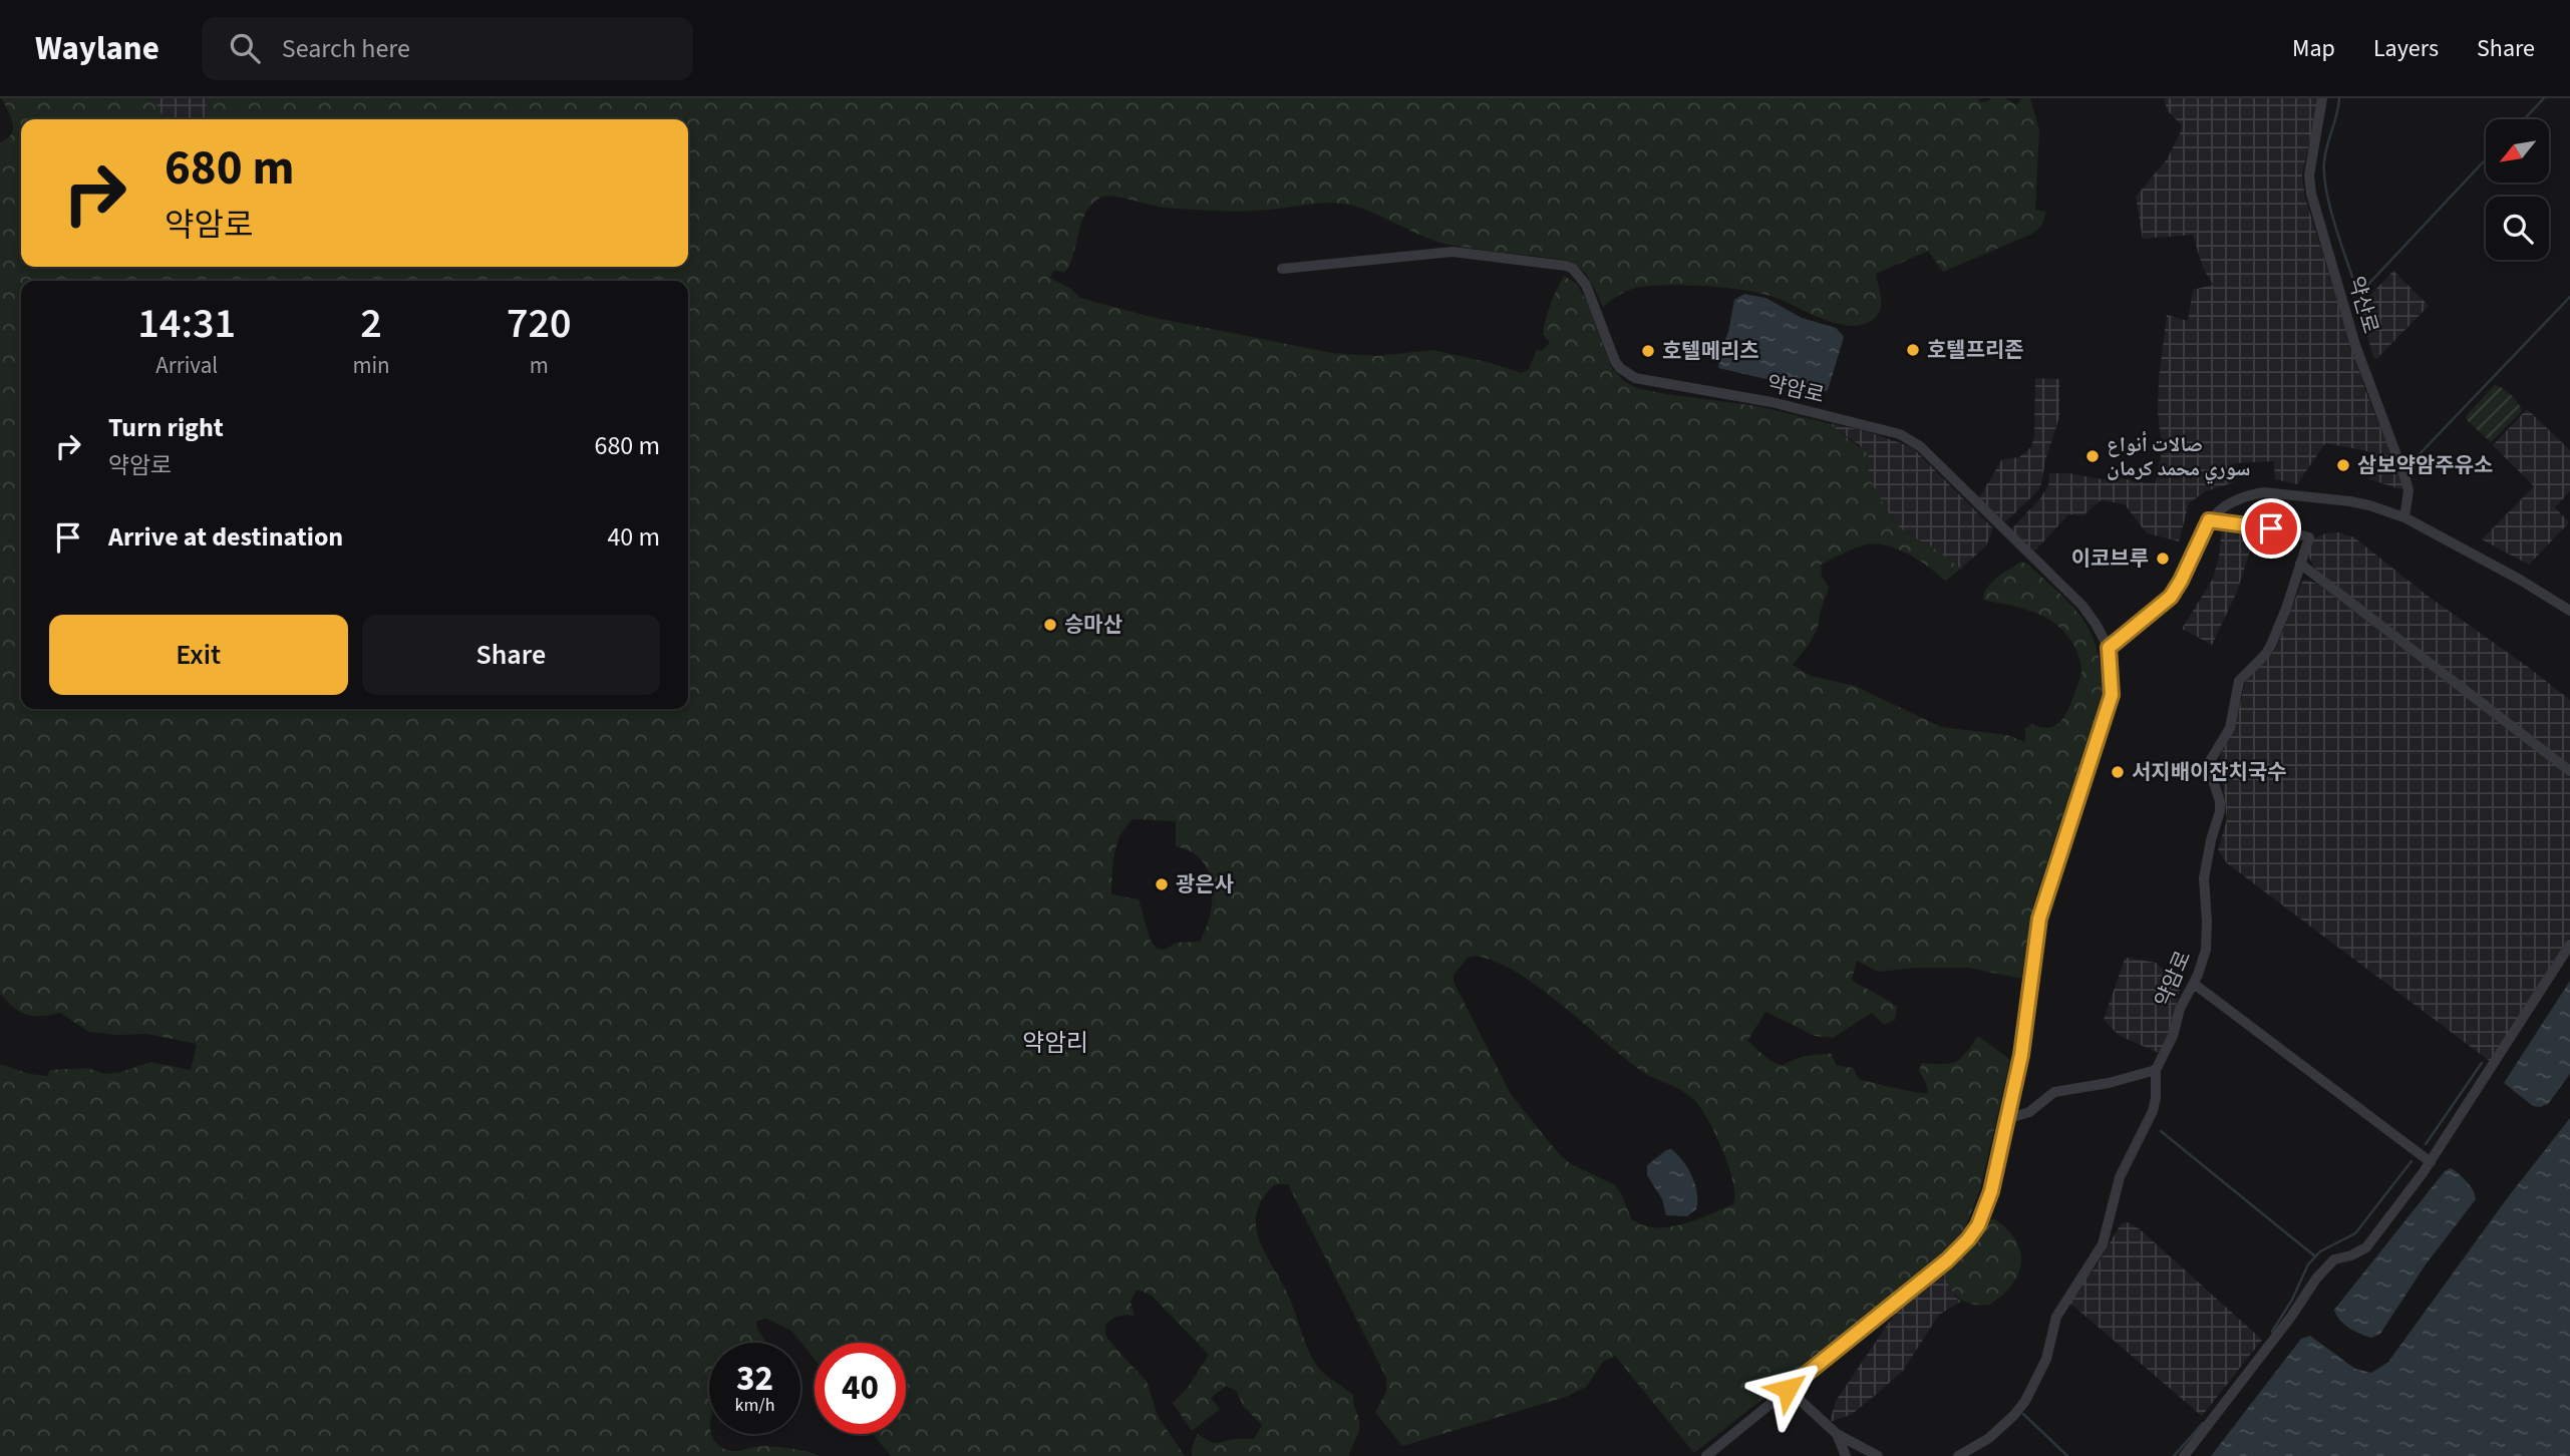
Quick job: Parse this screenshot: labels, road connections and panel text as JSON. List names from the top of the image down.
{
  "streets": {
    "street": ["약산로", "약암로"]
  },
  "districts": ["약암리"],
  "places": [
    "호텔프리존",
    "호텔메리츠",
    "صالات أنواع سوري محمد كرمان",
    "삼보약암주유소",
    "이코브루",
    "승마산",
    "서지배이잔치국수",
    "광은사"
  ],
  "north": "bottom left",
  "page": {
    "header": "Waylane",
    "search": "Search here",
    "nav": ["Map", "Layers", "Share"],
    "turn": ["680 m", "약암로"],
    "eta": [
      "14:31",
      "Arrival",
      "2",
      "min",
      "720",
      "m"
    ],
    "list": [
      {
        "name": "Turn right",
        "note": "약암로",
        "value": "680 m"
      },
      {
        "name": "Arrive at destination",
        "value": "40 m"
      }
    ],
    "buttons": ["Exit", "Share"],
    "speed": "32 km/h",
    "limit": "40"
  }
}
